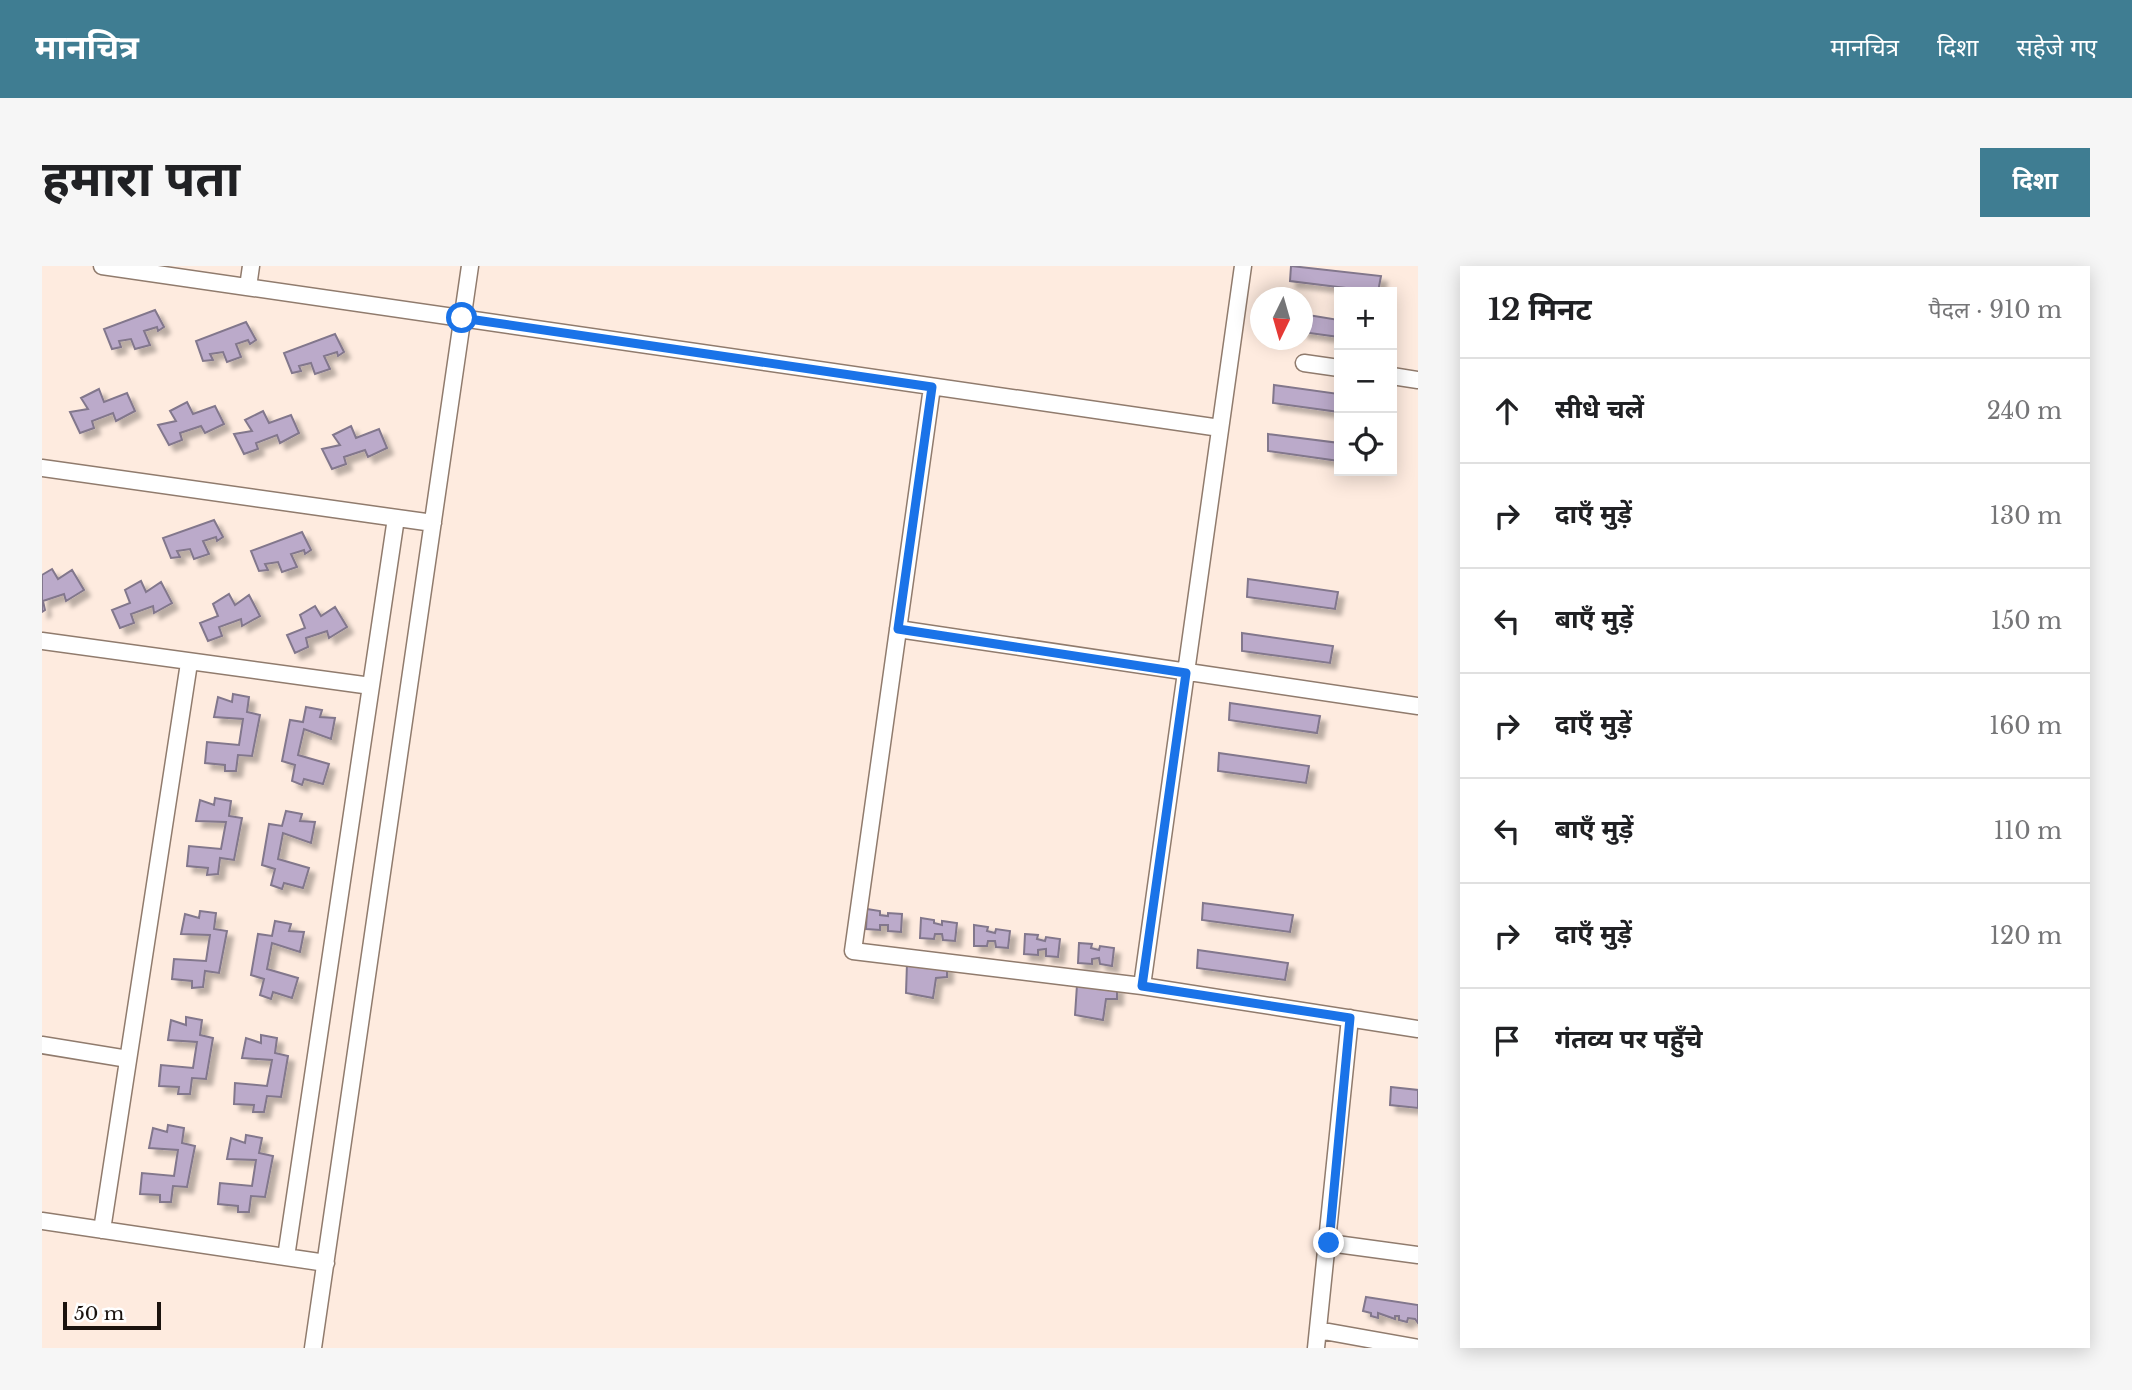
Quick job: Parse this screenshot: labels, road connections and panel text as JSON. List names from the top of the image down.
{
  "scale_bar": "50 m",
  "north": "bottom",
  "page": {
    "header": "मानचित्र",
    "nav": ["मानचित्र", "दिशा", "सहेजे गए"],
    "title": "हमारा पता",
    "buttons": "दिशा",
    "heading": ["12 मिनट", "पैदल · 910 m"],
    "map_buttons": ["+", "−"],
    "list": [
      ["सीधे चलें", "240 m"],
      ["दाएँ मुड़ें", "130 m"],
      ["बाएँ मुड़ें", "150 m"],
      ["दाएँ मुड़ें", "160 m"],
      ["बाएँ मुड़ें", "110 m"],
      ["दाएँ मुड़ें", "120 m"],
      "गंतव्य पर पहुँचे"
    ],
    "scale": "50 m"
  }
}
